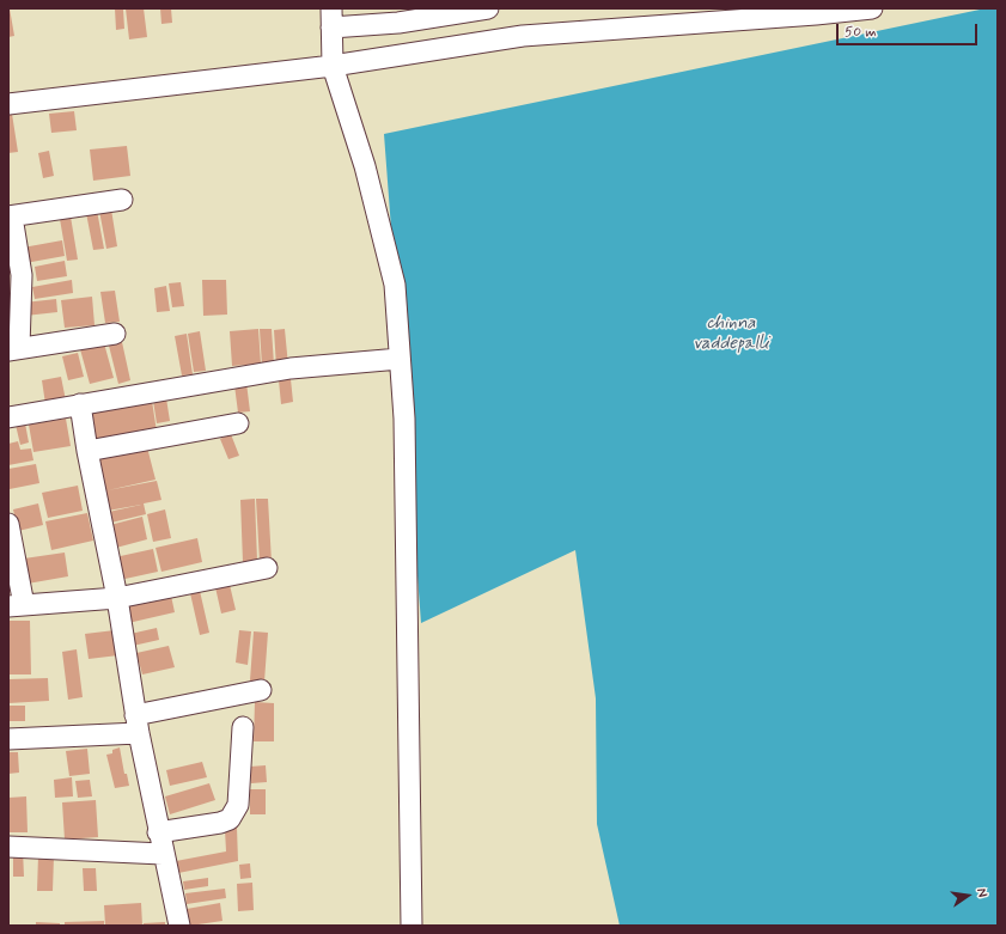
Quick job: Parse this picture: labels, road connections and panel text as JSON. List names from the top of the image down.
{
  "water": ["chinna vaddepalli"],
  "scale_bar": "50 m",
  "north": "right"
}
